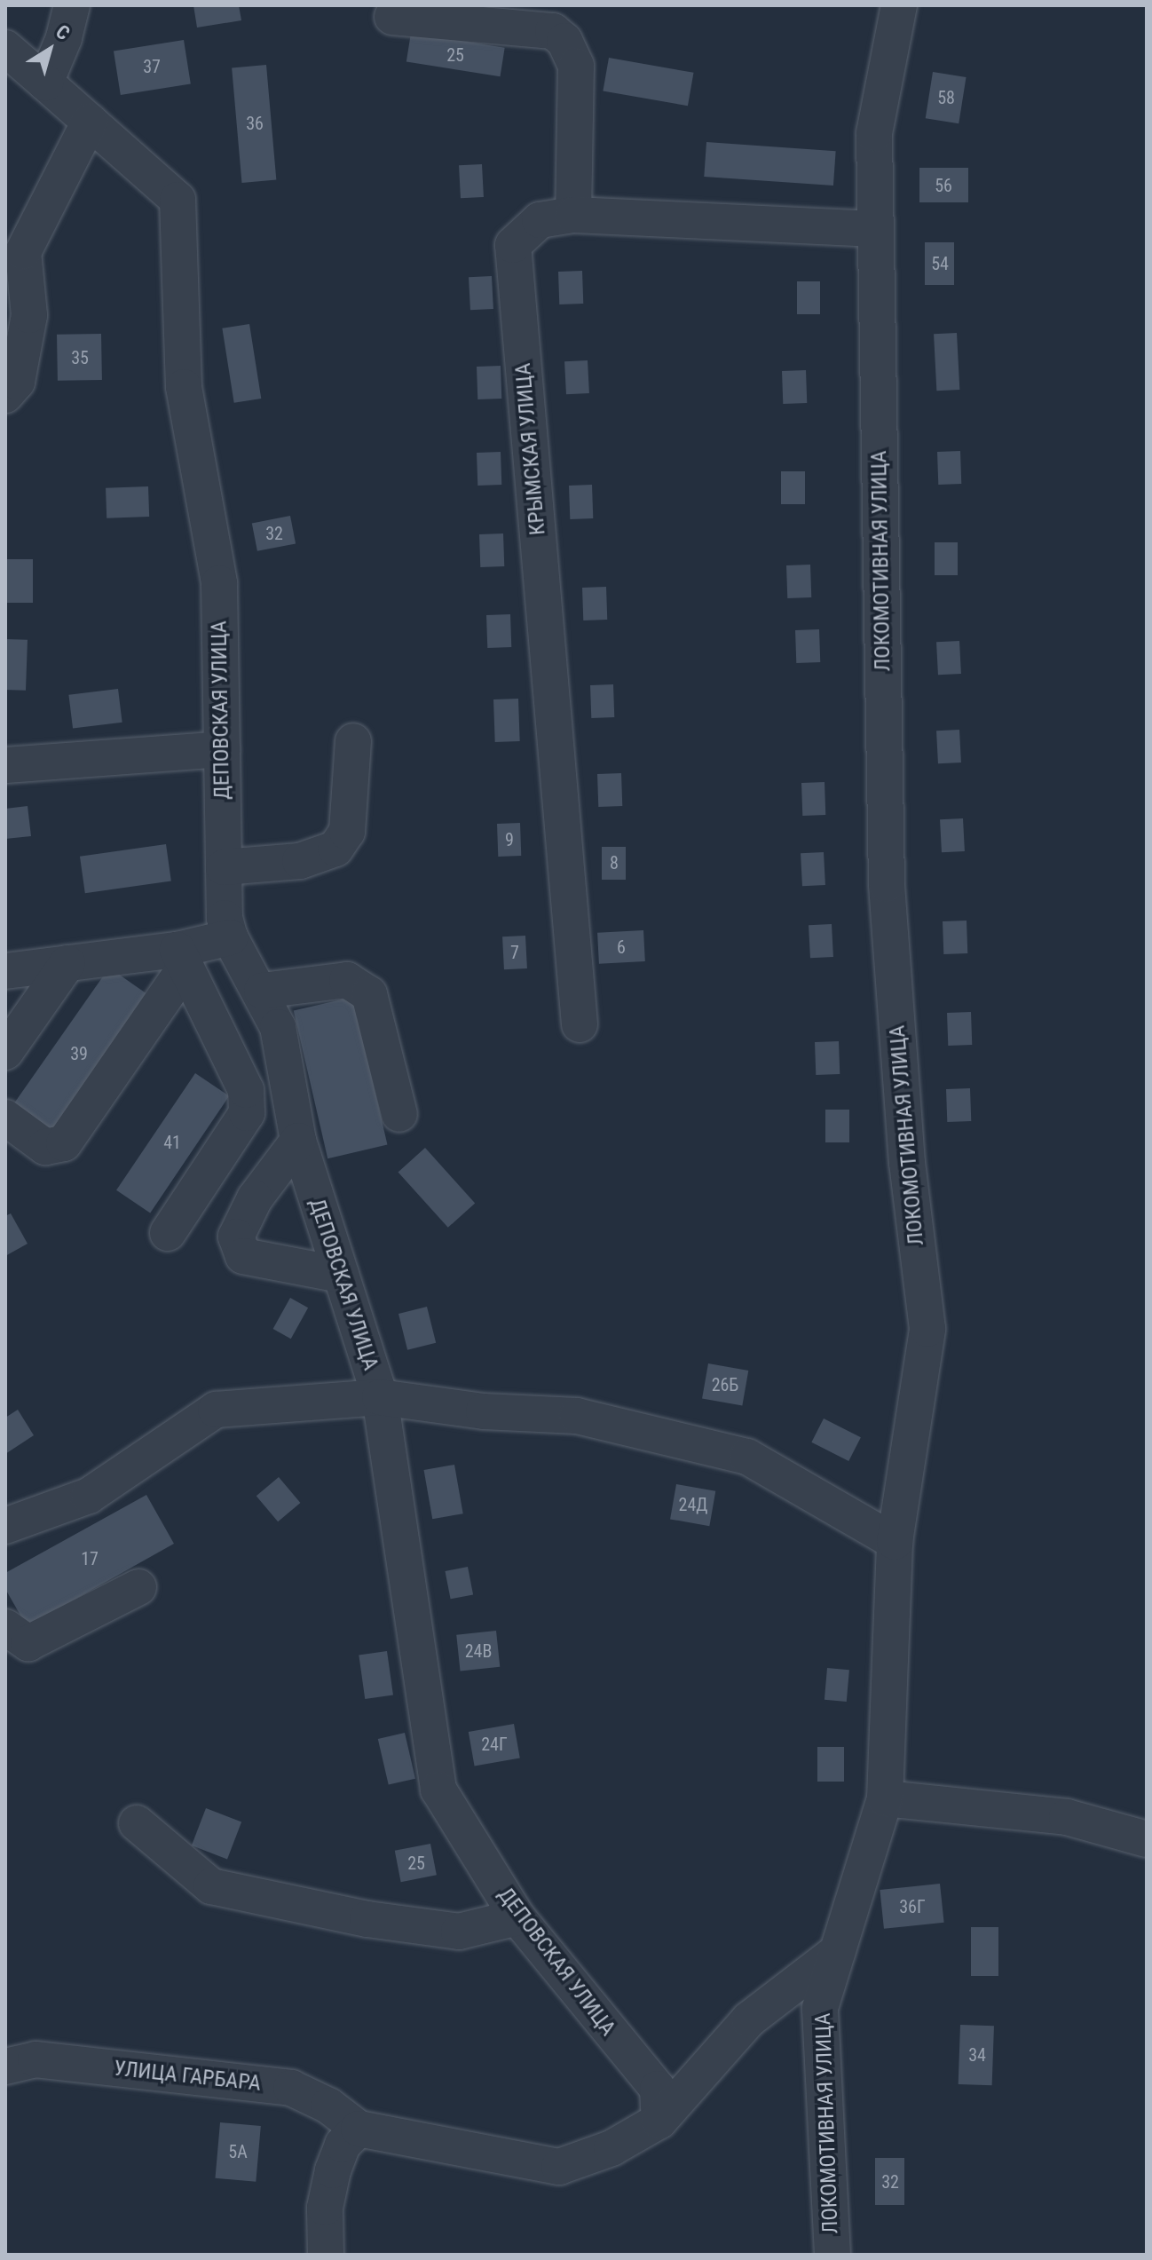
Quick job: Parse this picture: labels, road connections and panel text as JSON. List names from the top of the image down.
{
  "streets": {
    "street": [
      "КРЫМСКАЯ УЛИЦА",
      "ЛОКОМОТИВНАЯ УЛИЦА",
      "ДЕПОВСКАЯ УЛИЦА",
      "УЛИЦА ГАРБАРА"
    ]
  },
  "crossings": [
    ["КРЫМСКАЯ УЛИЦА", "ЛОКОМОТИВНАЯ УЛИЦА"]
  ],
  "house_numbers": [
    "25",
    "37",
    "58",
    "36",
    "56",
    "54",
    "35",
    "32",
    "9",
    "8",
    "6",
    "7",
    "39",
    "41",
    "26Б",
    "24Д",
    "17",
    "24В",
    "24Г",
    "25",
    "36Г",
    "34",
    "5А",
    "32"
  ],
  "north": "top right"
}
